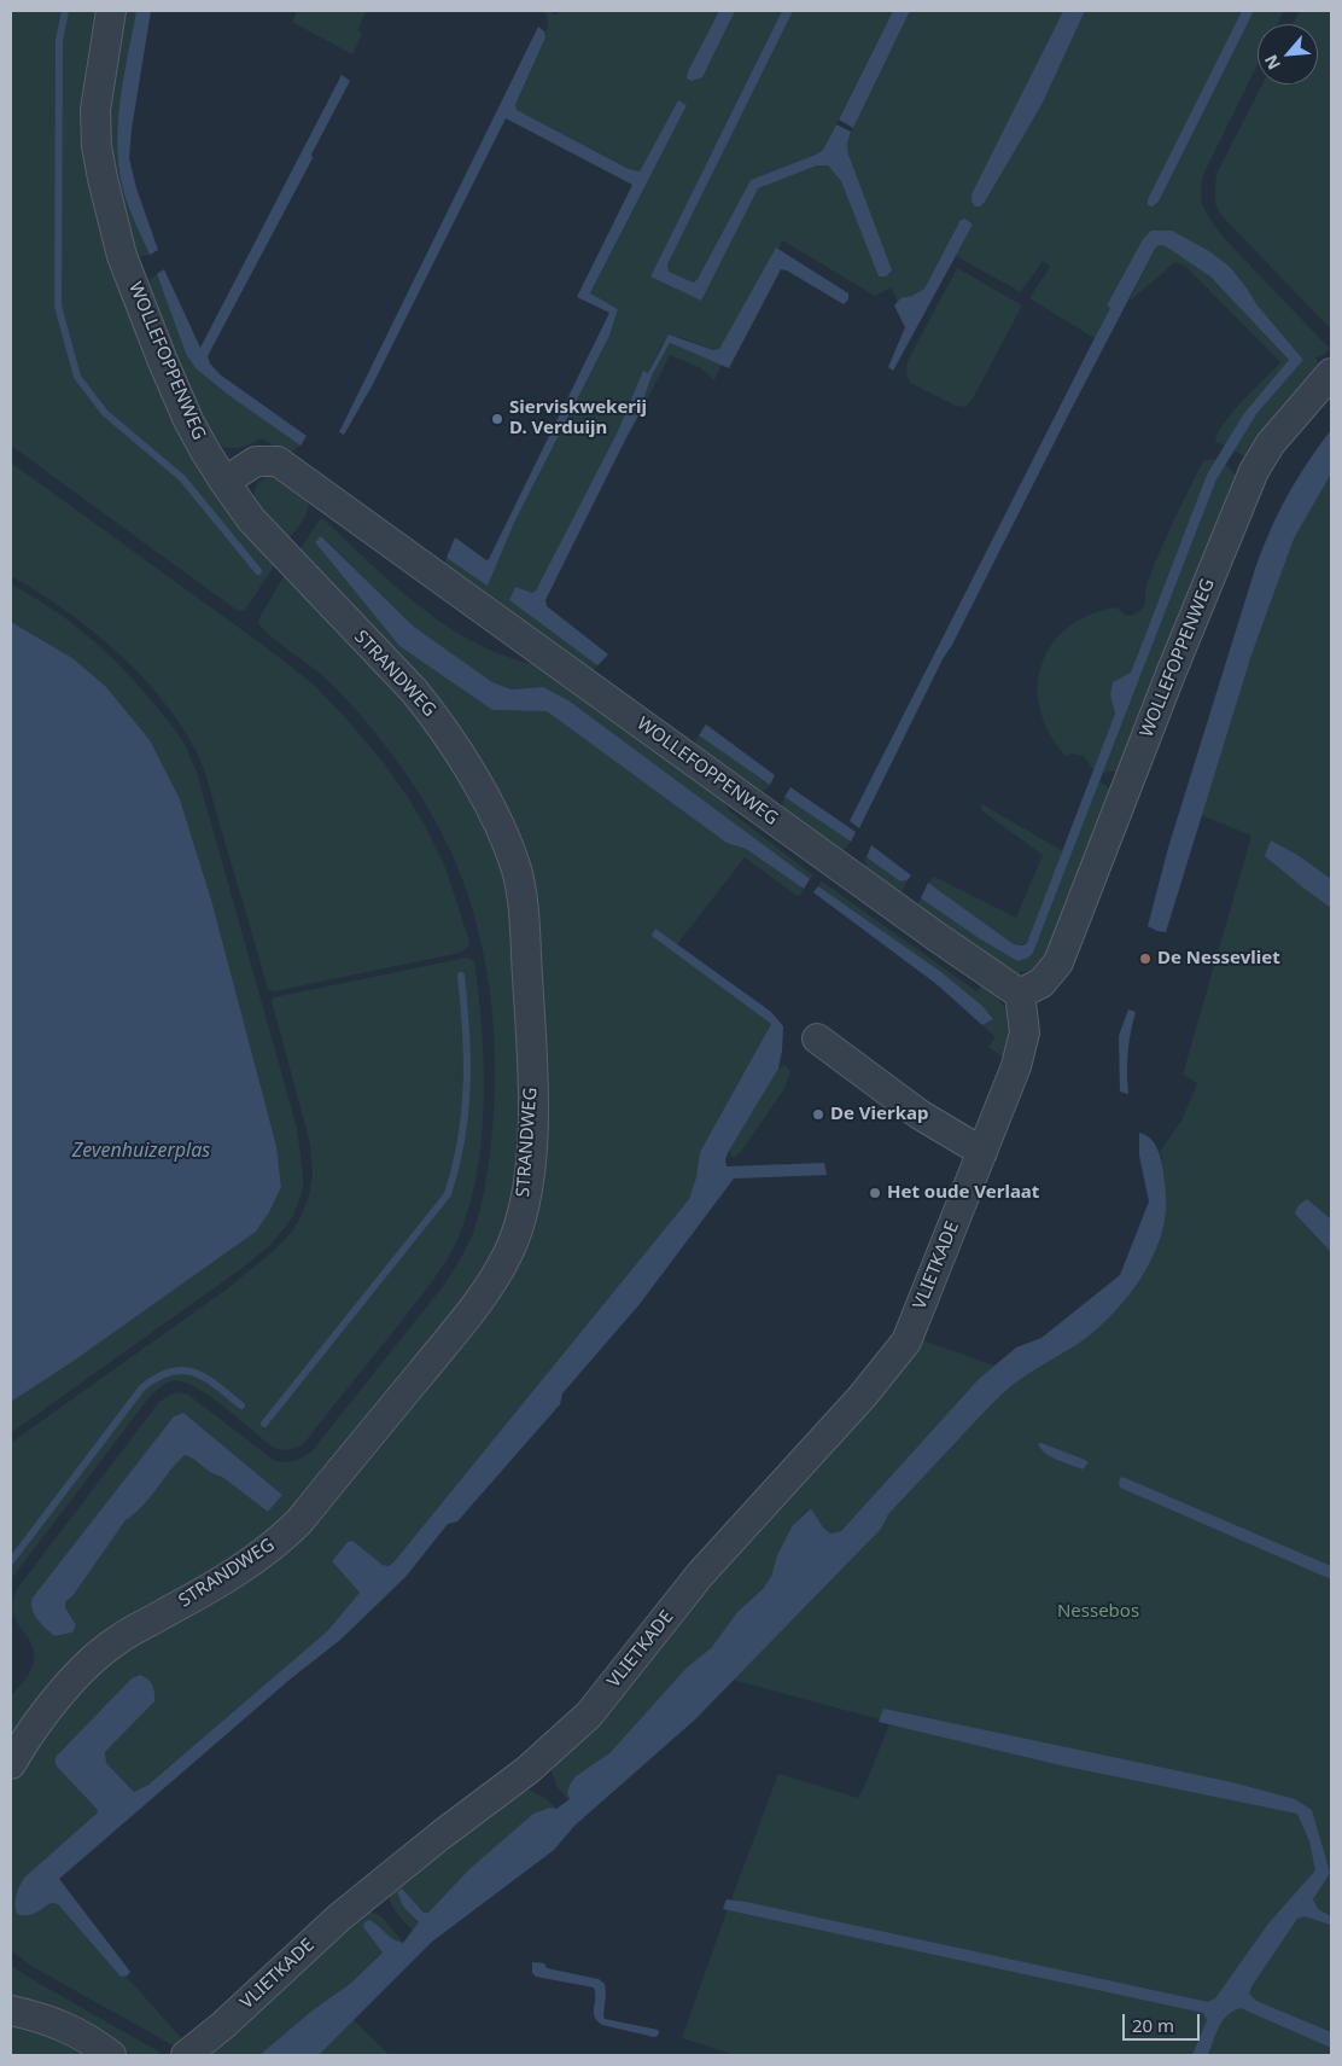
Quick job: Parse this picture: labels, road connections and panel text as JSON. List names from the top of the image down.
{
  "streets": {
    "street": ["WOLLEFOPPENWEG", "STRANDWEG", "VLIETKADE"]
  },
  "crossings": [
    ["WOLLEFOPPENWEG", "STRANDWEG"],
    ["WOLLEFOPPENWEG", "VLIETKADE"]
  ],
  "water": ["Zevenhuizerplas"],
  "parks": ["Nessebos"],
  "places": [
    "Sierviskwekerij D. Verduijn",
    "De Nessevliet",
    "De Vierkap",
    "Het oude Verlaat"
  ],
  "scale_bar": "20 m",
  "north": "bottom left"
}
